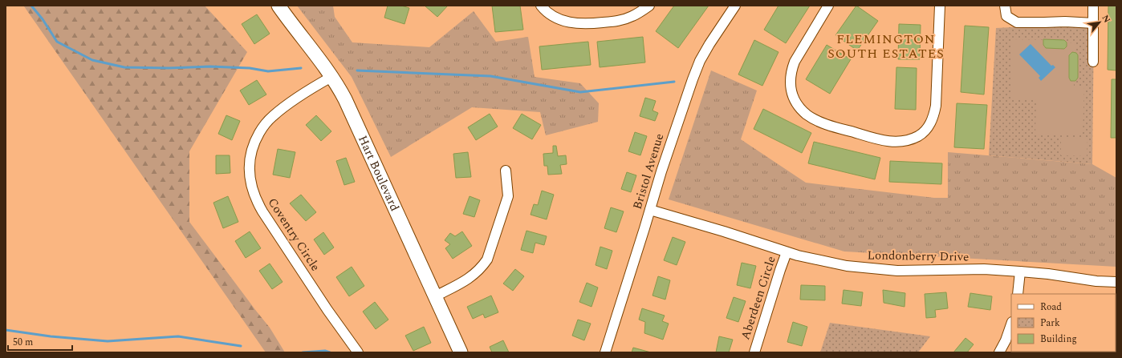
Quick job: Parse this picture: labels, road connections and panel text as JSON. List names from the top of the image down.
{
  "streets": {
    "street": [
      "Bristol Avenue",
      "Hart Boulevard",
      "Coventry Circle",
      "Londonberry Drive",
      "Aberdeen Circle"
    ]
  },
  "crossings": [
    ["Bristol Avenue", "Londonberry Drive"],
    ["Hart Boulevard", "Coventry Circle"],
    ["Londonberry Drive", "Aberdeen Circle"]
  ],
  "districts": ["FLEMINGTON SOUTH ESTATES"],
  "legend": ["Road", "Park", "Building"],
  "scale_bar": "50 m",
  "north": "top right"
}
